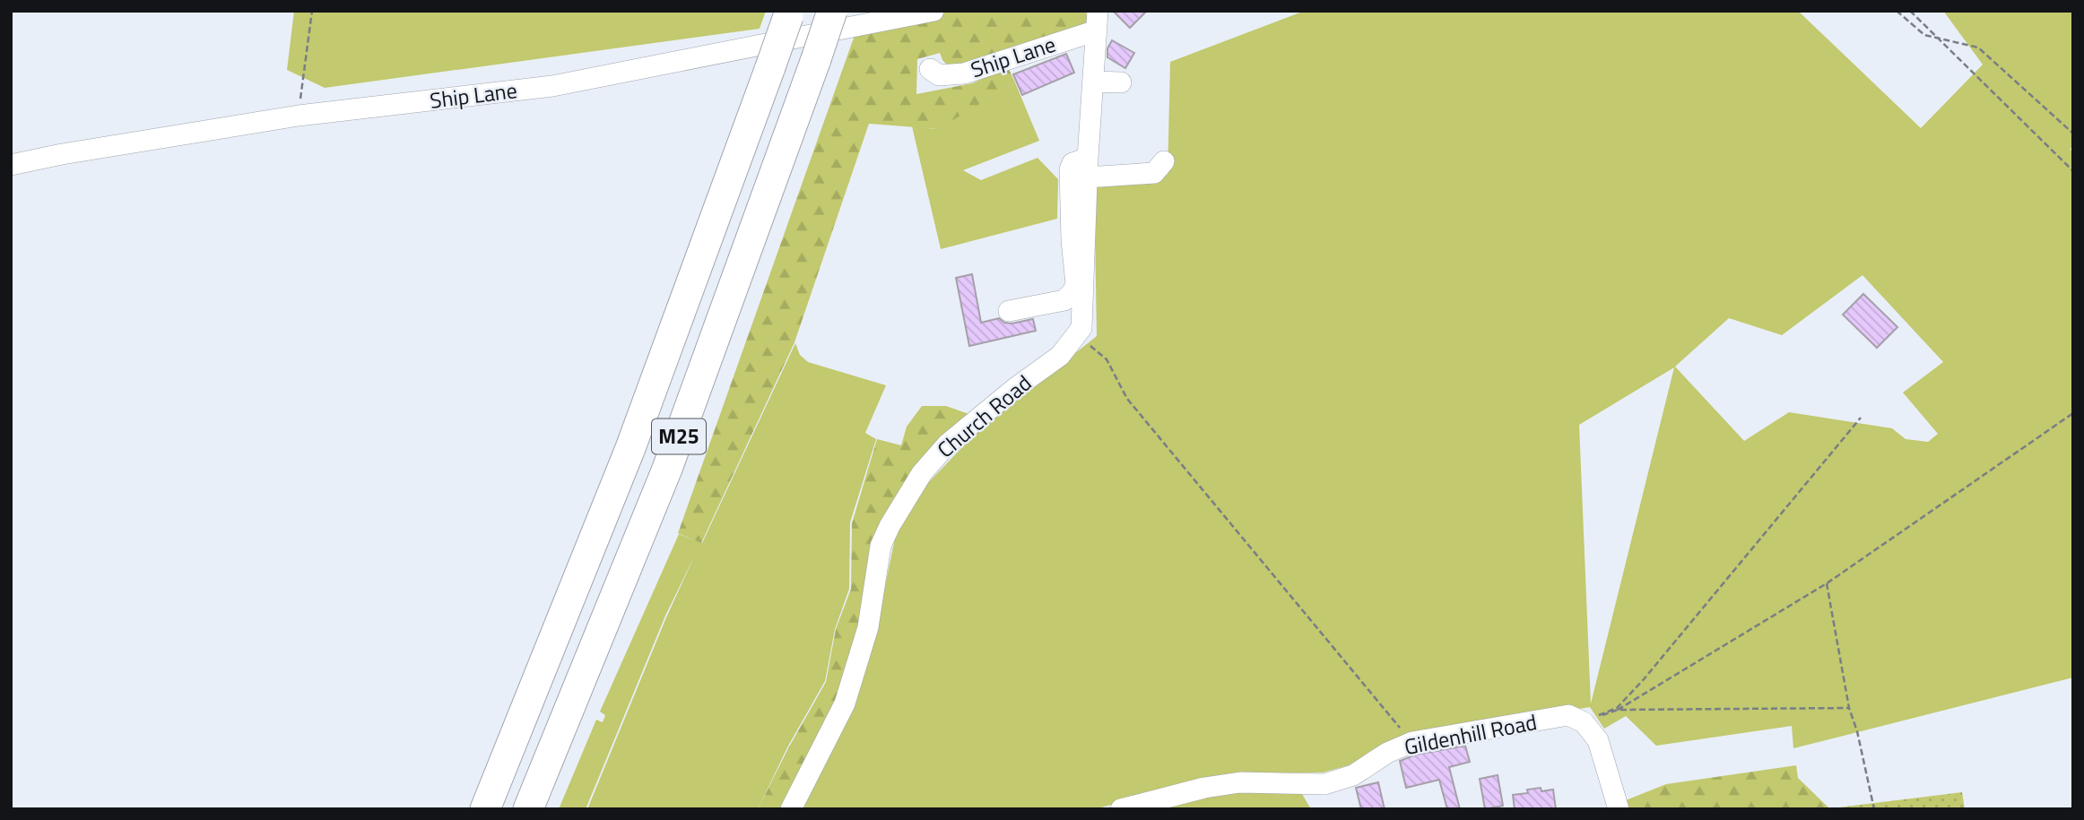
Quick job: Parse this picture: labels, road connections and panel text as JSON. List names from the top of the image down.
{
  "streets": {
    "highway": ["M25"],
    "street": ["Ship Lane", "Church Road", "Gildenhill Road"]
  }
}
